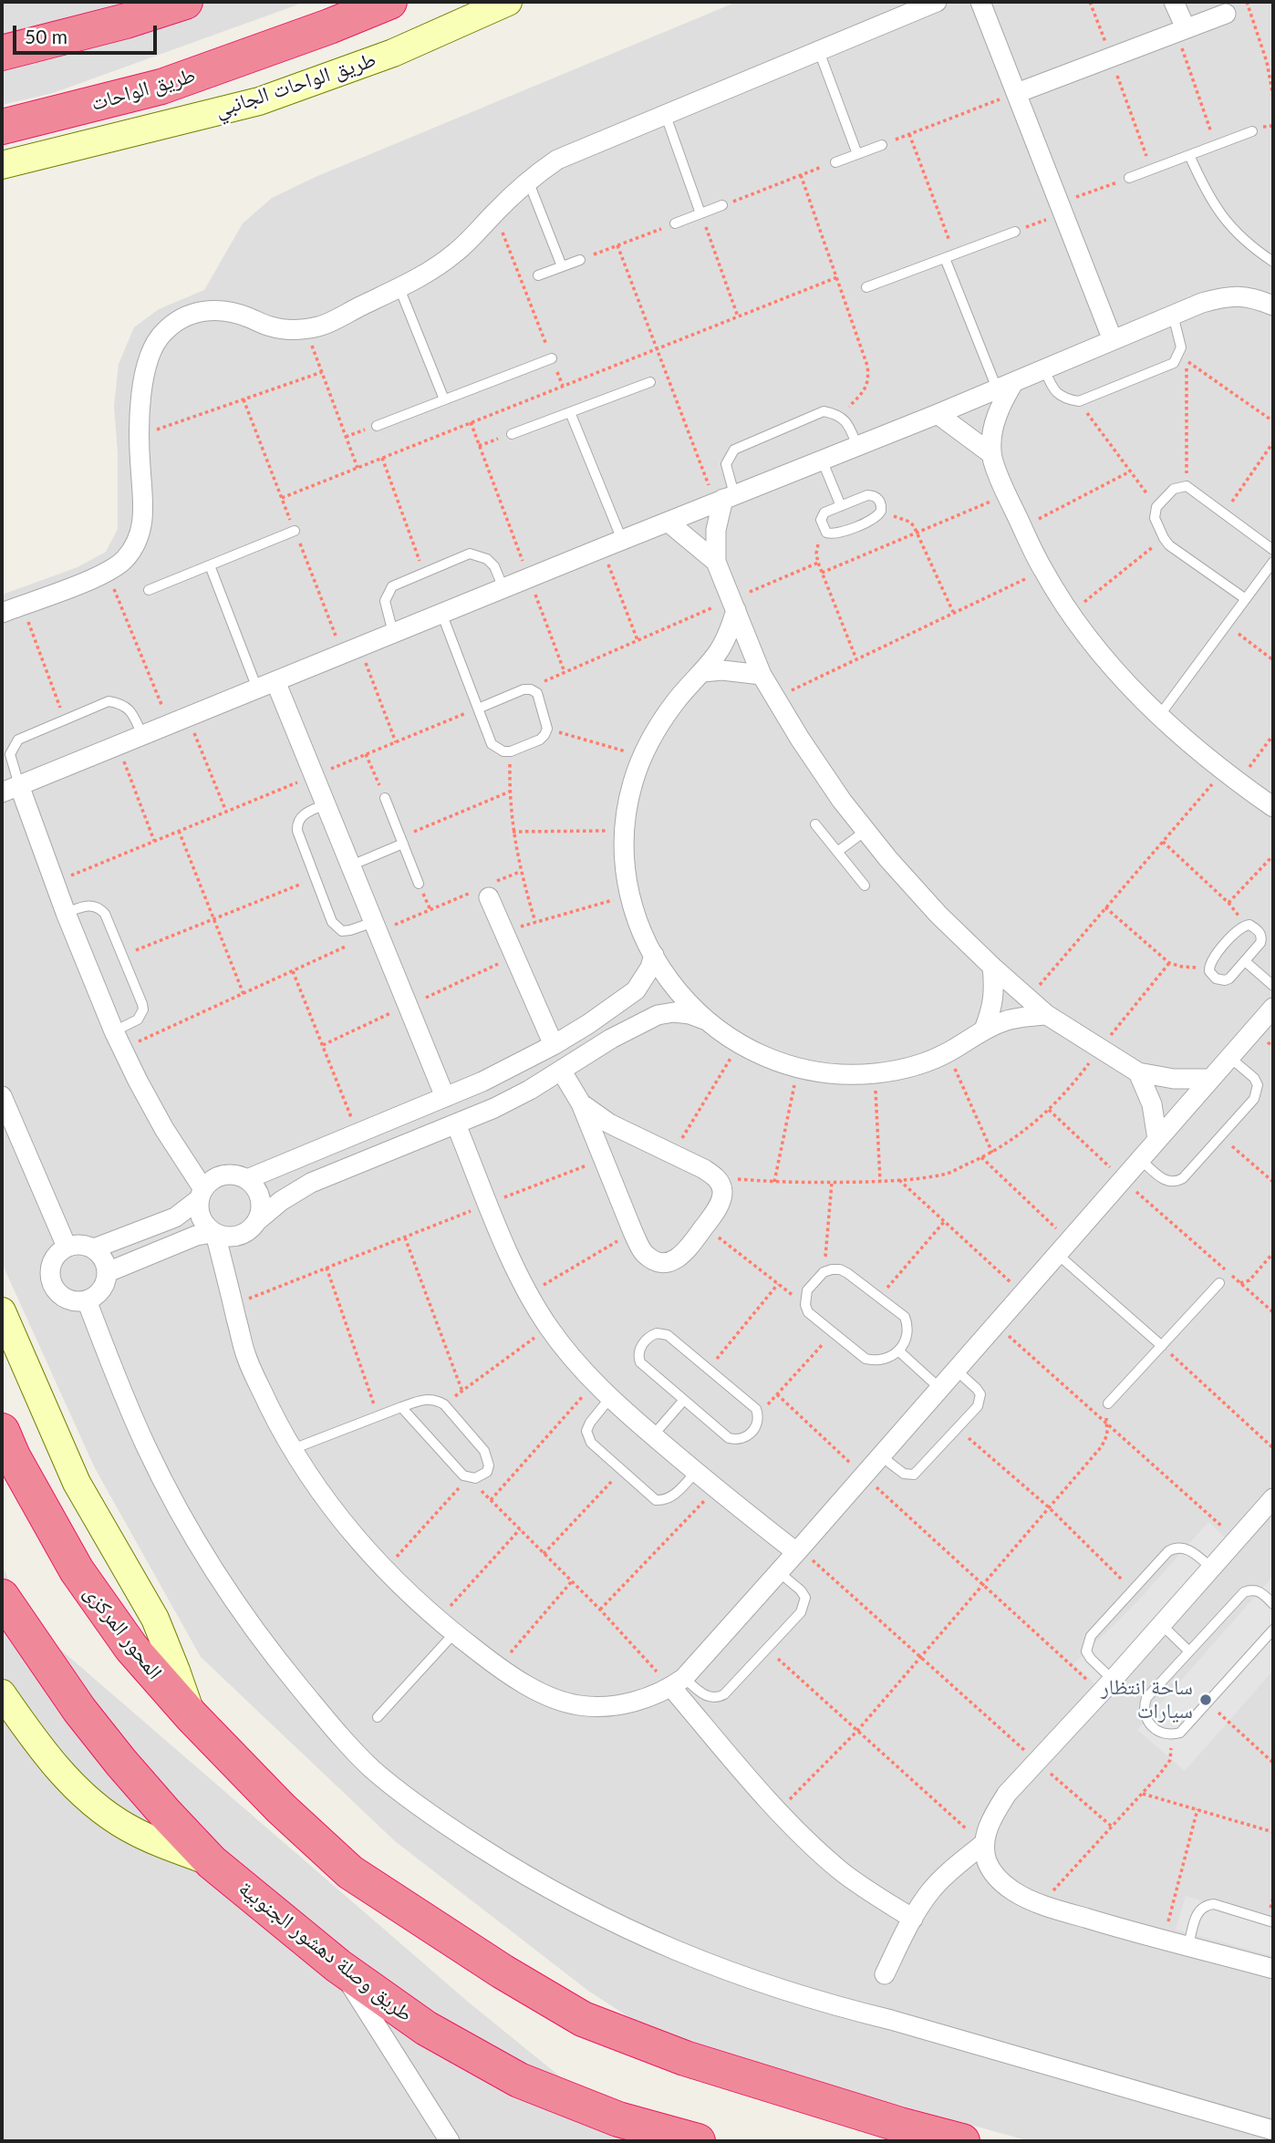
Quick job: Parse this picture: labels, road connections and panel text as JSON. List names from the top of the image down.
{
  "streets": {
    "highway": ["طريق الواحات", "المحور المركزى", "طريق وصلة دهشور الجنوبية"],
    "main road": ["طريق الواحات الجانبي"]
  },
  "places": ["ساحة انتظار سيارات"],
  "scale_bar": "50 m"
}
